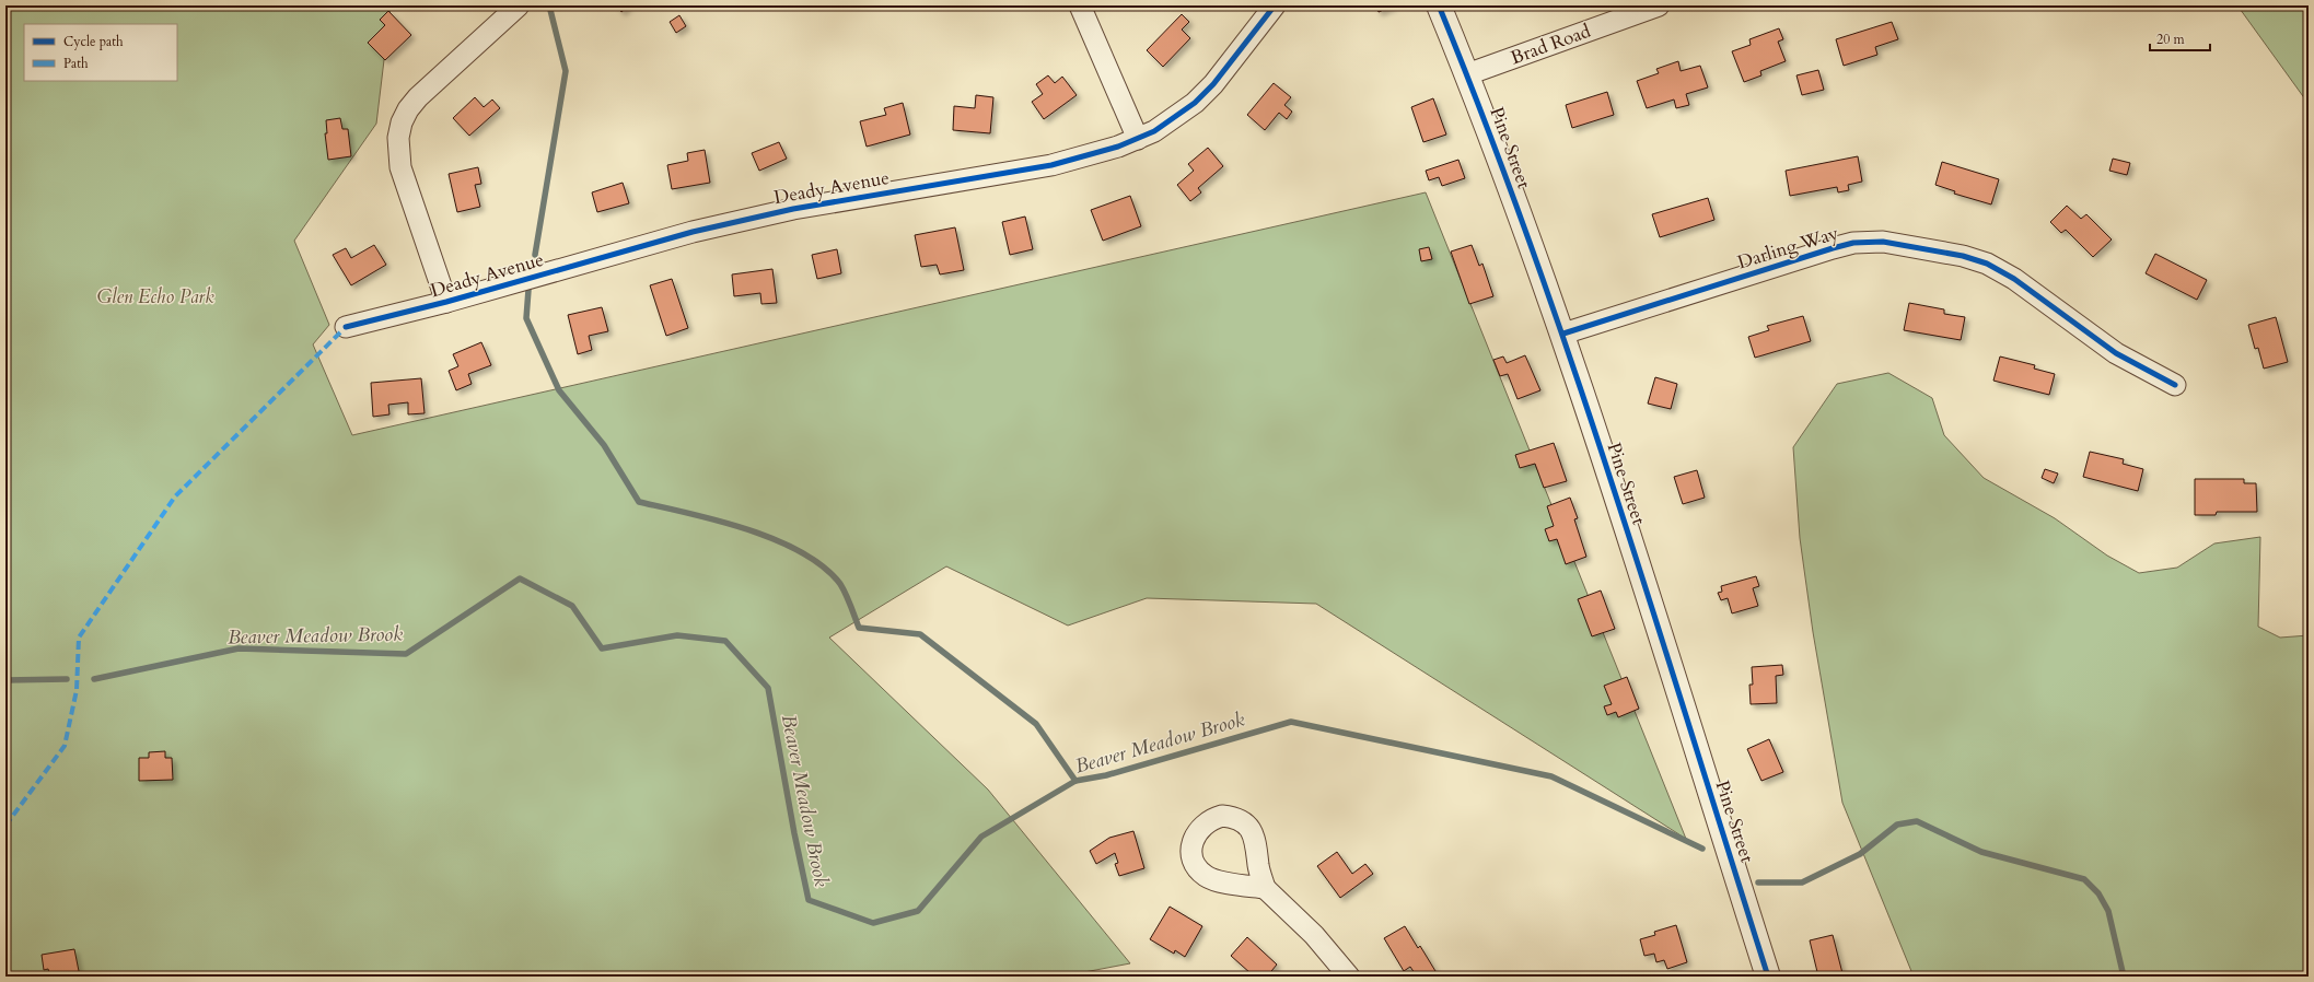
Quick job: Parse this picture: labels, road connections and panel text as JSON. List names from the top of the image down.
{
  "streets": {
    "street": [
      "Brad Road",
      "Pine Street",
      "Deady Avenue",
      "Darling Way"
    ]
  },
  "crossings": [
    ["Brad Road", "Pine Street"],
    ["Pine Street", "Darling Way"]
  ],
  "water": ["Beaver Meadow Brook"],
  "parks": ["Glen Echo Park"],
  "legend": ["Cycle path", "Path"],
  "scale_bar": "20 m"
}
